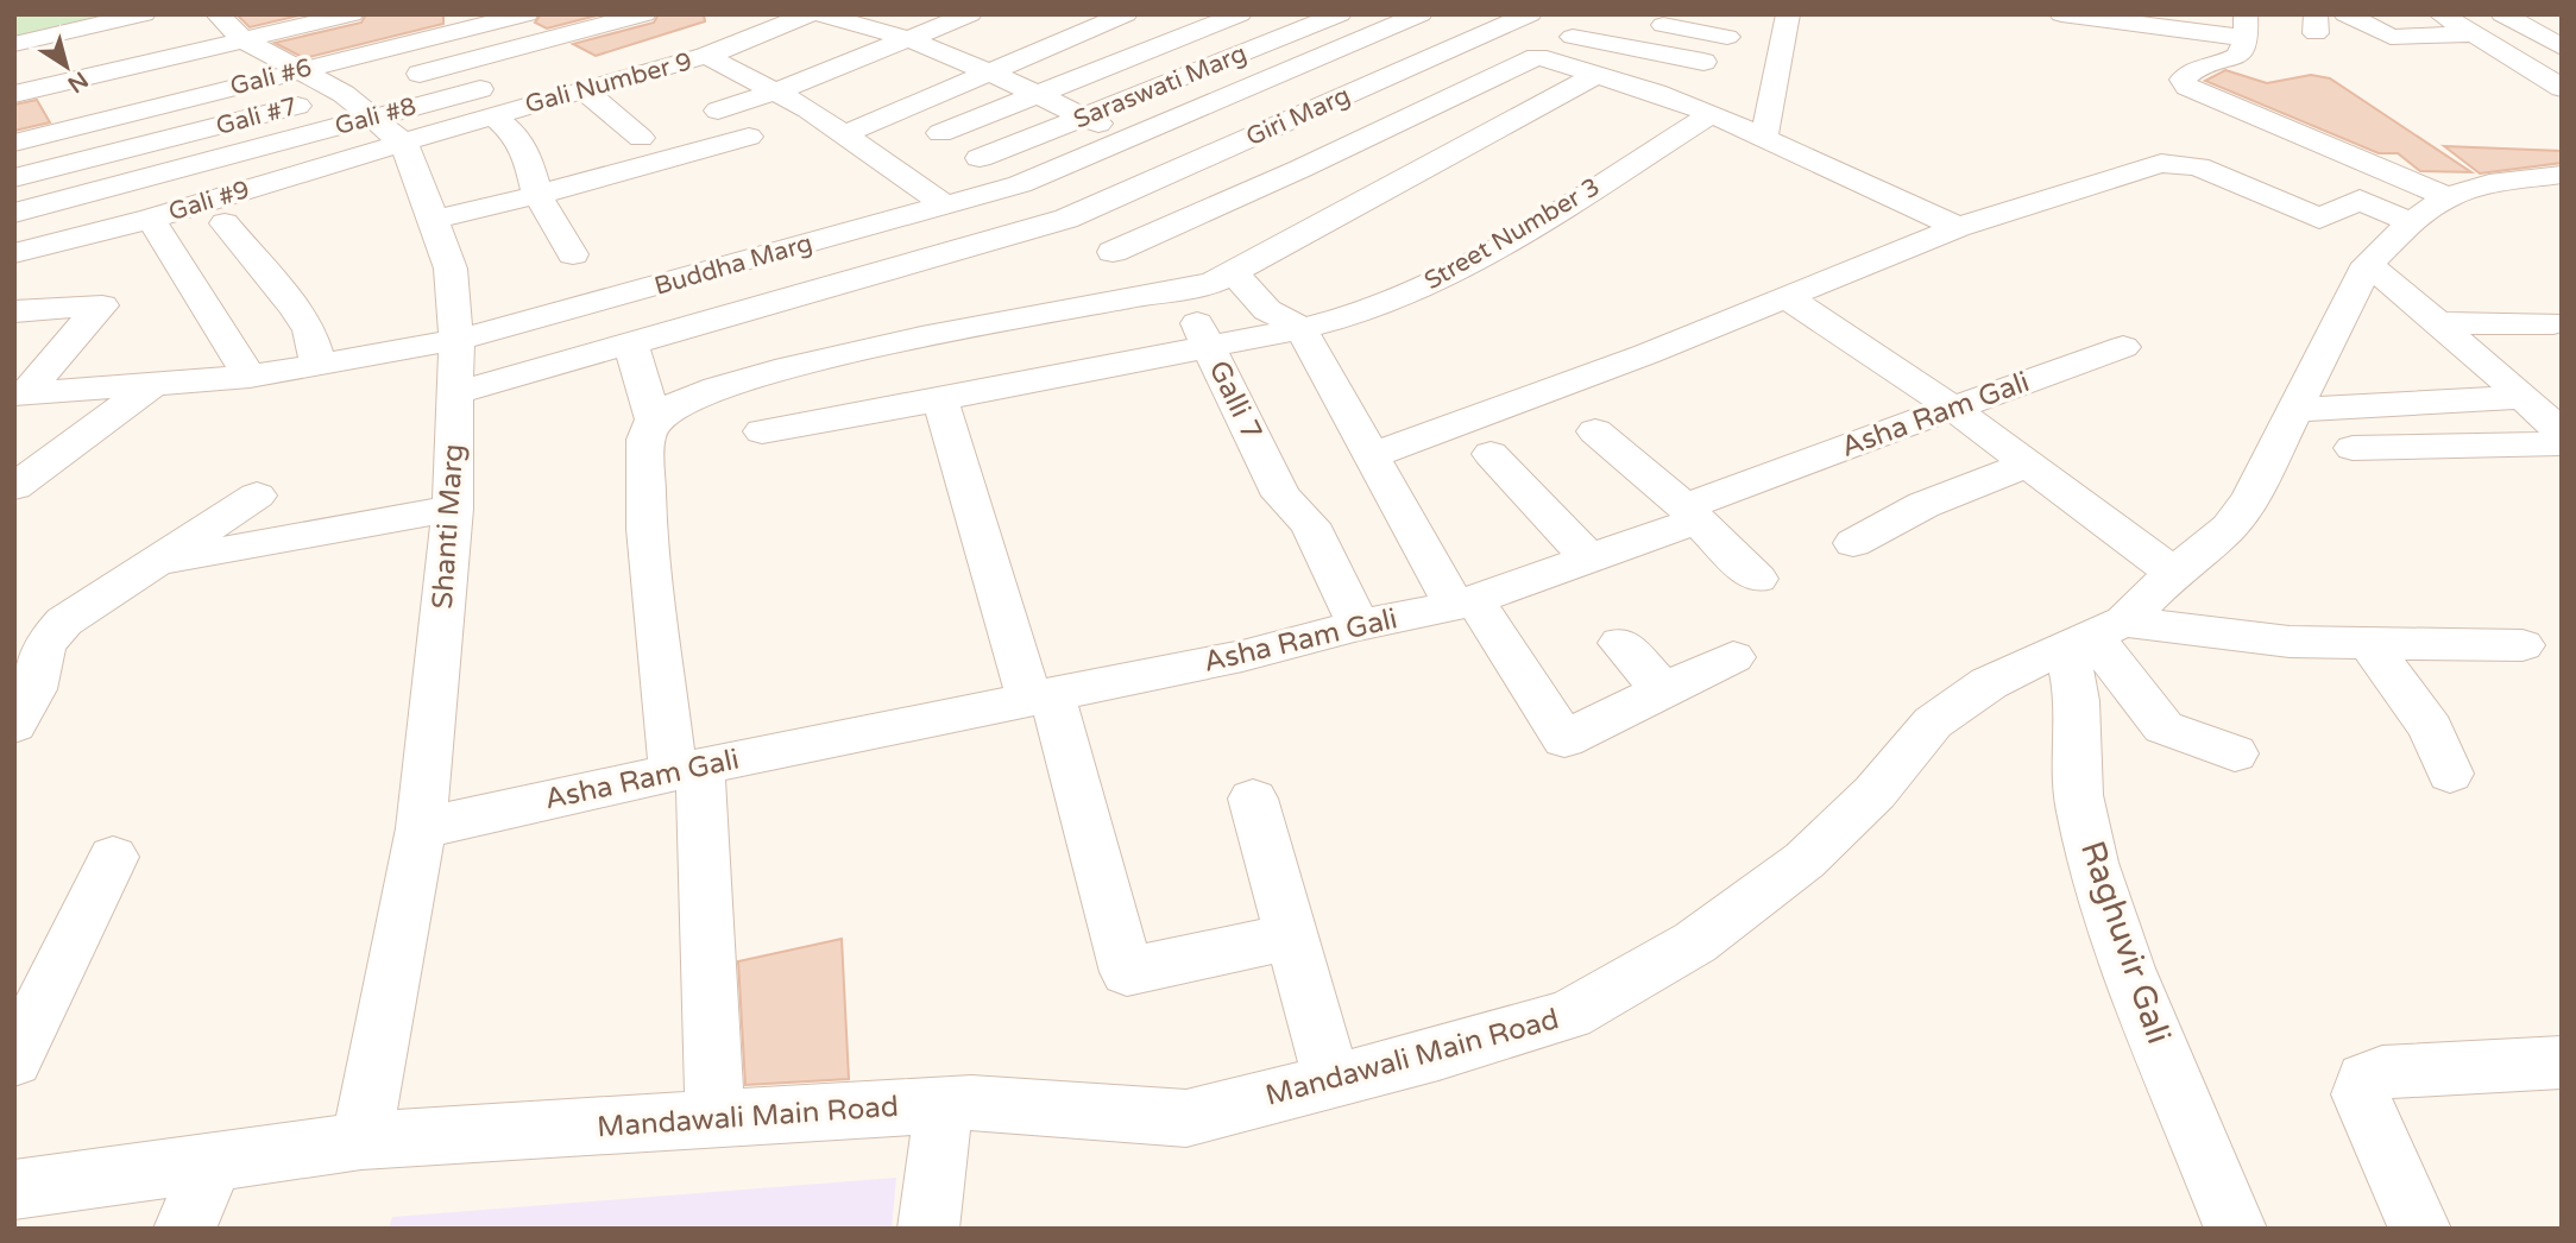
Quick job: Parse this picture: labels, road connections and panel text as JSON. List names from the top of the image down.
{
  "streets": {
    "street": [
      "Gali #6",
      "Gali Number 9",
      "Saraswati Marg",
      "Gali #7",
      "Gali #8",
      "Giri Marg",
      "Gali #9",
      "Street Number 3",
      "Buddha Marg",
      "Galli 7",
      "Asha Ram Gali",
      "Shanti Marg",
      "Raghuvir Gali",
      "Mandawali Main Road"
    ]
  },
  "crossings": [
    ["Gali Number 9", "Gali #9"],
    ["Gali Number 9", "Shanti Marg"],
    ["Gali #9", "Shanti Marg"],
    ["Street Number 3", "Galli 7"],
    ["Buddha Marg", "Shanti Marg"],
    ["Galli 7", "Asha Ram Gali"],
    ["Asha Ram Gali", "Shanti Marg"],
    ["Shanti Marg", "Mandawali Main Road"],
    ["Raghuvir Gali", "Mandawali Main Road"]
  ],
  "north": "bottom right"
}
